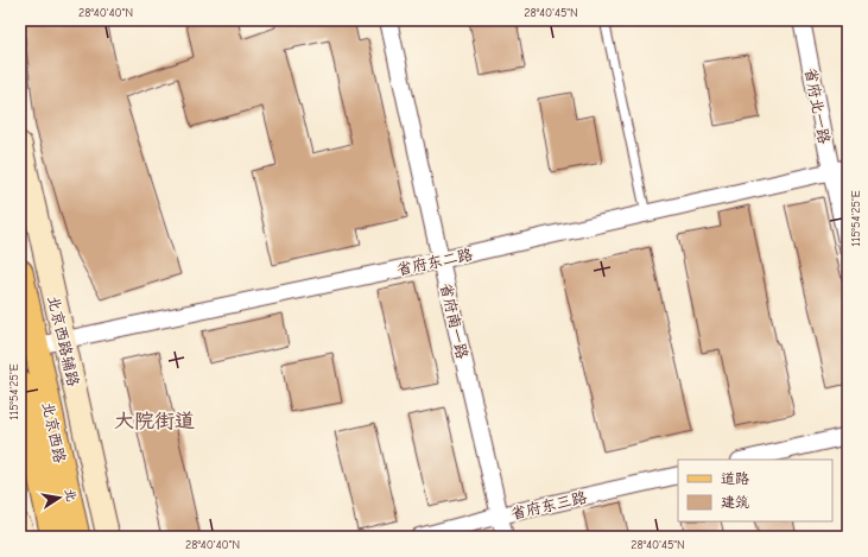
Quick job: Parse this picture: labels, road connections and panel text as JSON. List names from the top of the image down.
{
  "streets": {
    "main road": ["北京西路辅路", "北京西路"],
    "street": [
      "省府北一路",
      "省府东二路",
      "省府南一路",
      "省府东三路"
    ]
  },
  "crossings": [
    ["省府北一路", "省府东二路"],
    ["省府东二路", "省府南一路"],
    ["省府东二路", "北京西路辅路"],
    ["省府东二路", "北京西路"],
    ["省府南一路", "省府东三路"]
  ],
  "districts": ["大院街道"],
  "legend": ["道路", "建筑"],
  "north": "right",
  "coordinates": ["28°40'40\"N", "28°40'45\"N", "115°54'25\"E"]
}
